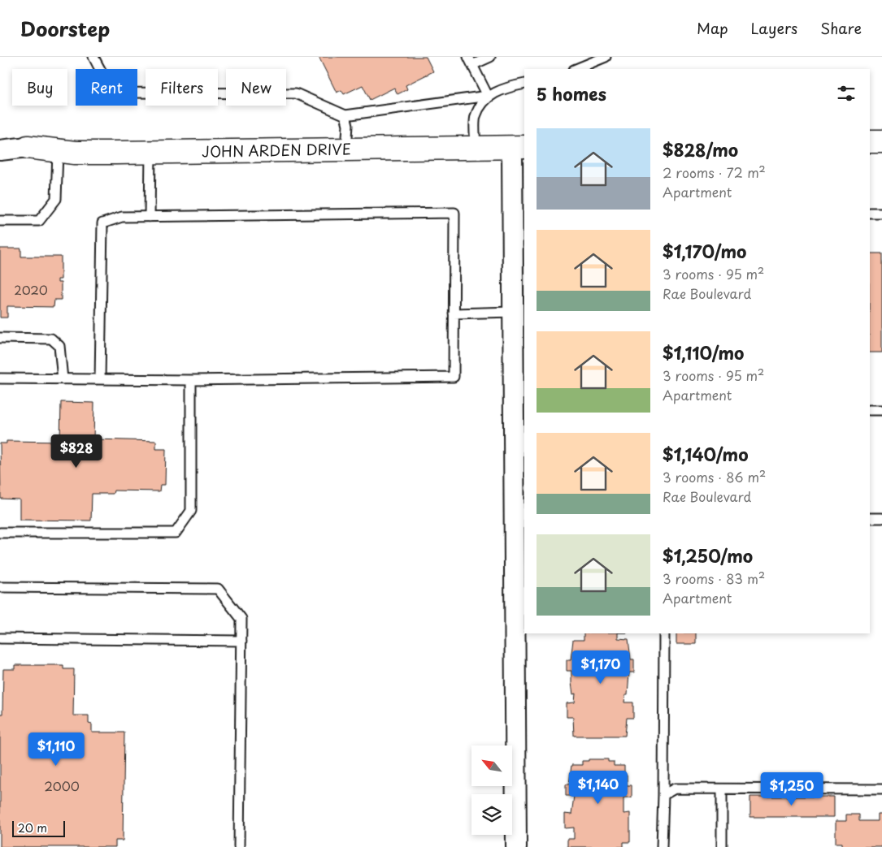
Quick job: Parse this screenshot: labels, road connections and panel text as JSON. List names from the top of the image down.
{
  "streets": {
    "street": ["JOHN ARDEN DRIVE"]
  },
  "house_numbers": ["2020", "2000"],
  "scale_bar": "20 m",
  "north": "top left",
  "page": {
    "header": "Doorstep",
    "nav": ["Map", "Layers", "Share"],
    "chip": [
      "Buy",
      "Rent",
      "Filters",
      "New"
    ],
    "heading": "5 homes",
    "list": [
      {
        "name": "$828/mo",
        "note": "2 rooms · 72 m² · Apartment"
      },
      {
        "name": "$1,170/mo",
        "note": "3 rooms · 95 m² · Rae Boulevard"
      },
      {
        "name": "$1,110/mo",
        "note": "3 rooms · 95 m² · Apartment"
      },
      {
        "name": "$1,140/mo",
        "note": "3 rooms · 86 m² · Rae Boulevard"
      },
      {
        "name": "$1,250/mo",
        "note": "3 rooms · 83 m² · Apartment"
      }
    ],
    "price": [
      "$828",
      "$1,170",
      "$1,110",
      "$1,140",
      "$1,250"
    ],
    "scale": "20 m"
  }
}
